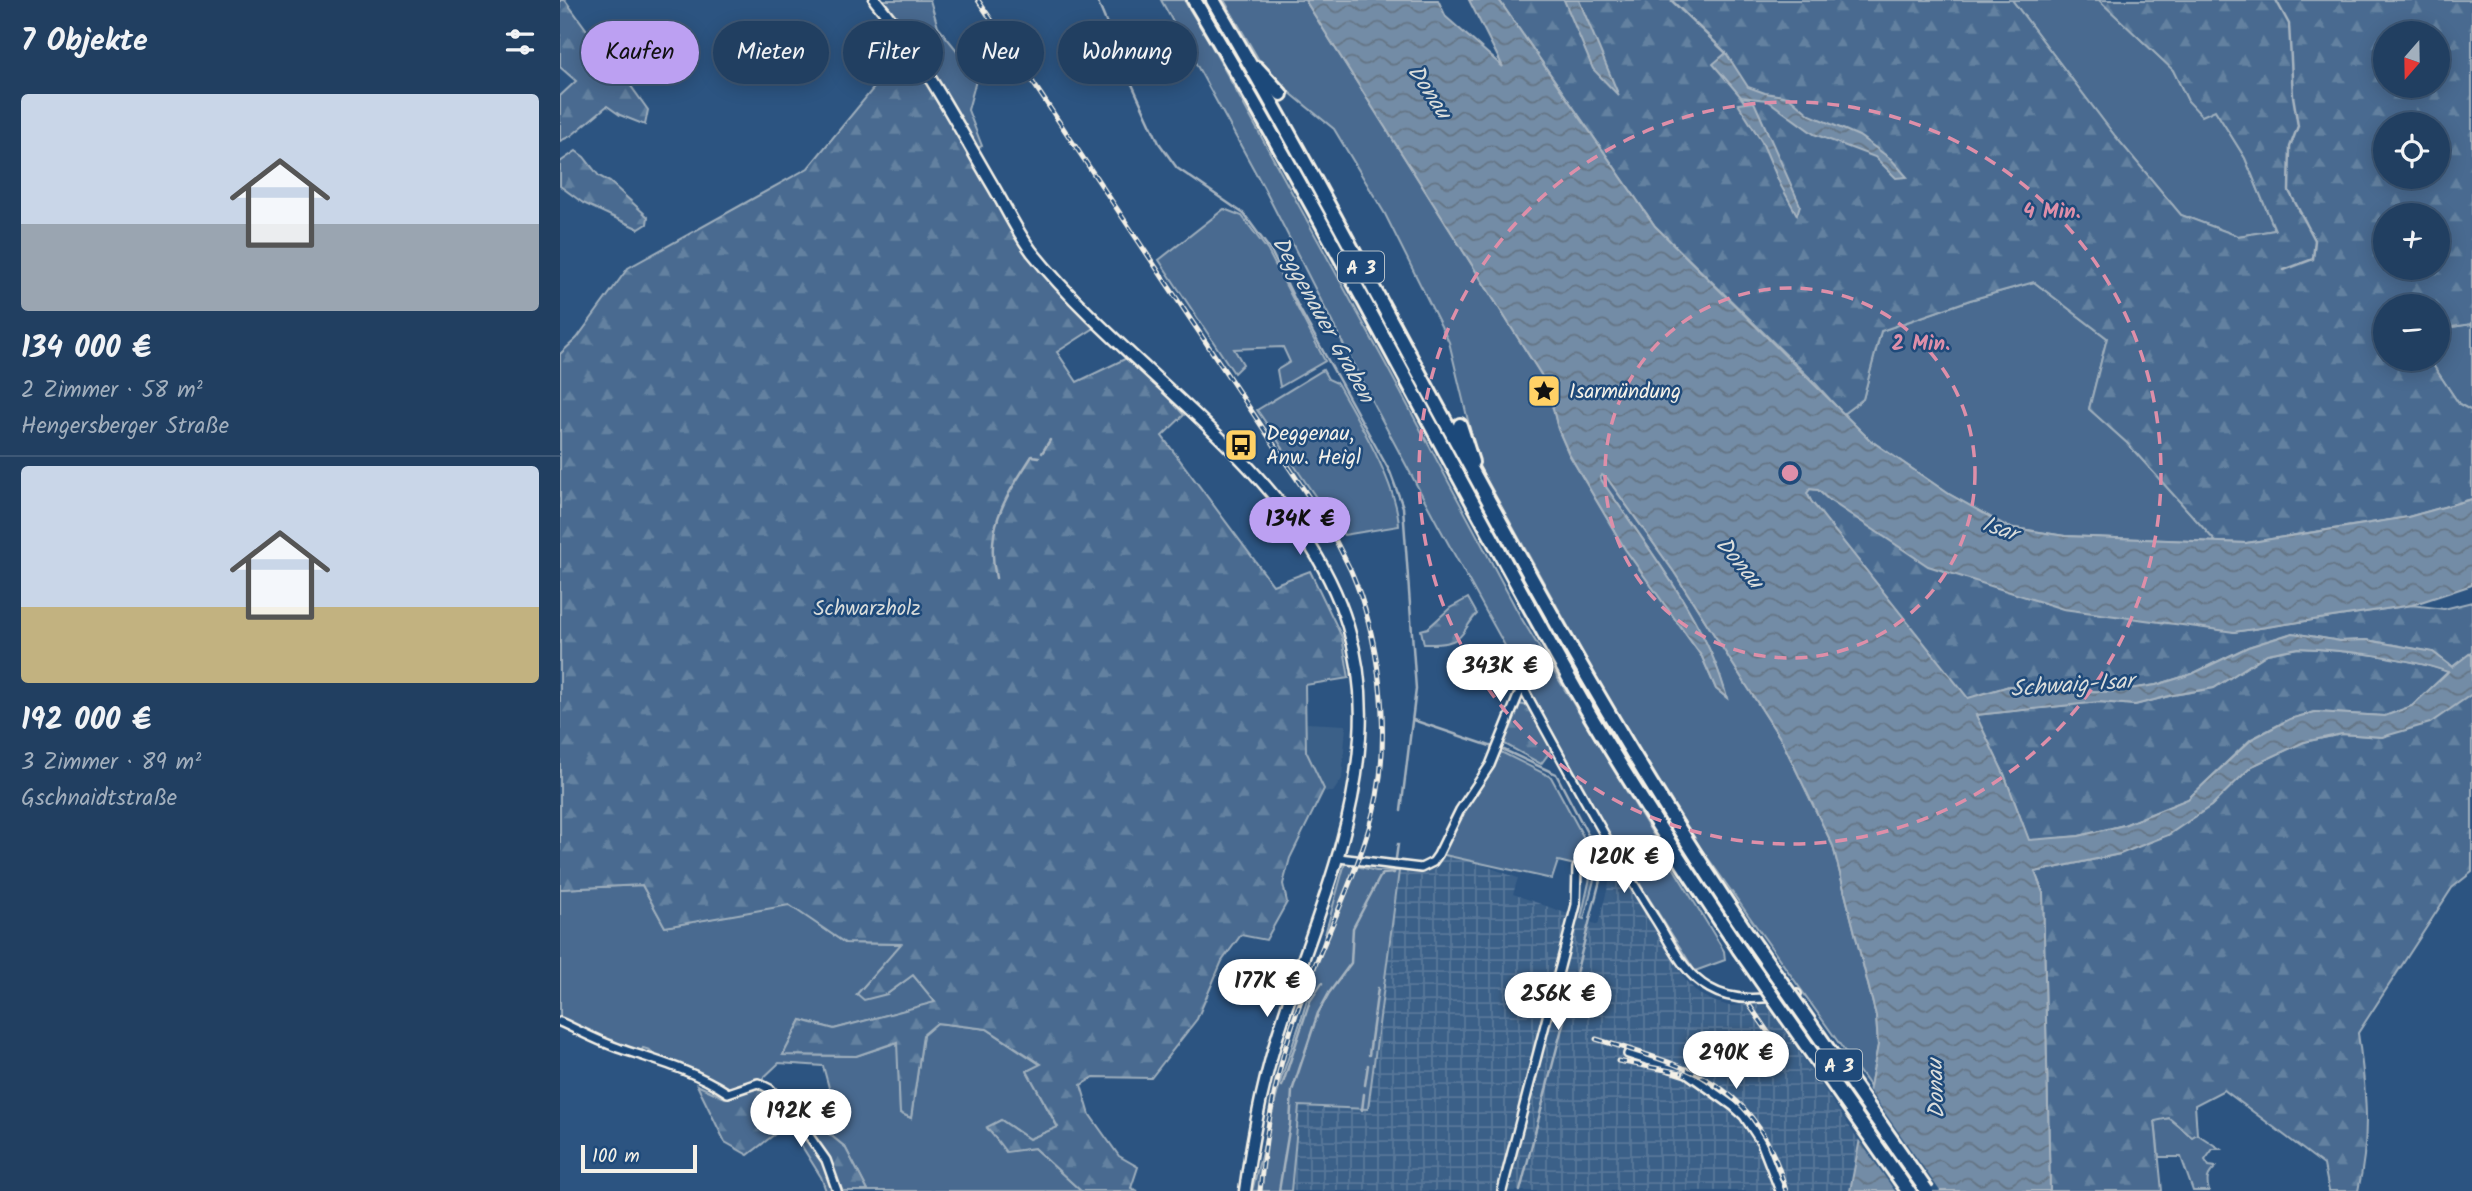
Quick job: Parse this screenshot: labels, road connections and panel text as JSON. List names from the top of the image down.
{
  "streets": {
    "highway": ["A 3"]
  },
  "water": [
    "Donau",
    "Deggenauer Graben",
    "Isar",
    "Schwaig-Isar"
  ],
  "parks": ["Schwarzholz"],
  "places": {
    "place": ["Isarmündung"],
    "bus stop": ["Deggenau, Anw. Heigl"]
  },
  "scale_bar": "100 m",
  "north": "bottom",
  "page": {
    "heading": "7 Objekte",
    "map_buttons": ["+", "−"],
    "chip": [
      "Kaufen",
      "Mieten",
      "Filter",
      "Neu",
      "Wohnung"
    ],
    "list": [
      {
        "name": "134 000 €",
        "note": "2 Zimmer · 58 m² · Hengersberger Straße"
      },
      {
        "name": "192 000 €",
        "note": "3 Zimmer · 89 m² · Gschnaidtstraße"
      }
    ],
    "price": [
      "134K €",
      "343K €",
      "120K €",
      "177K €",
      "256K €",
      "290K €",
      "192K €"
    ],
    "scale": "100 m"
  },
  "rings": ["4 Min.", "2 Min."]
}
